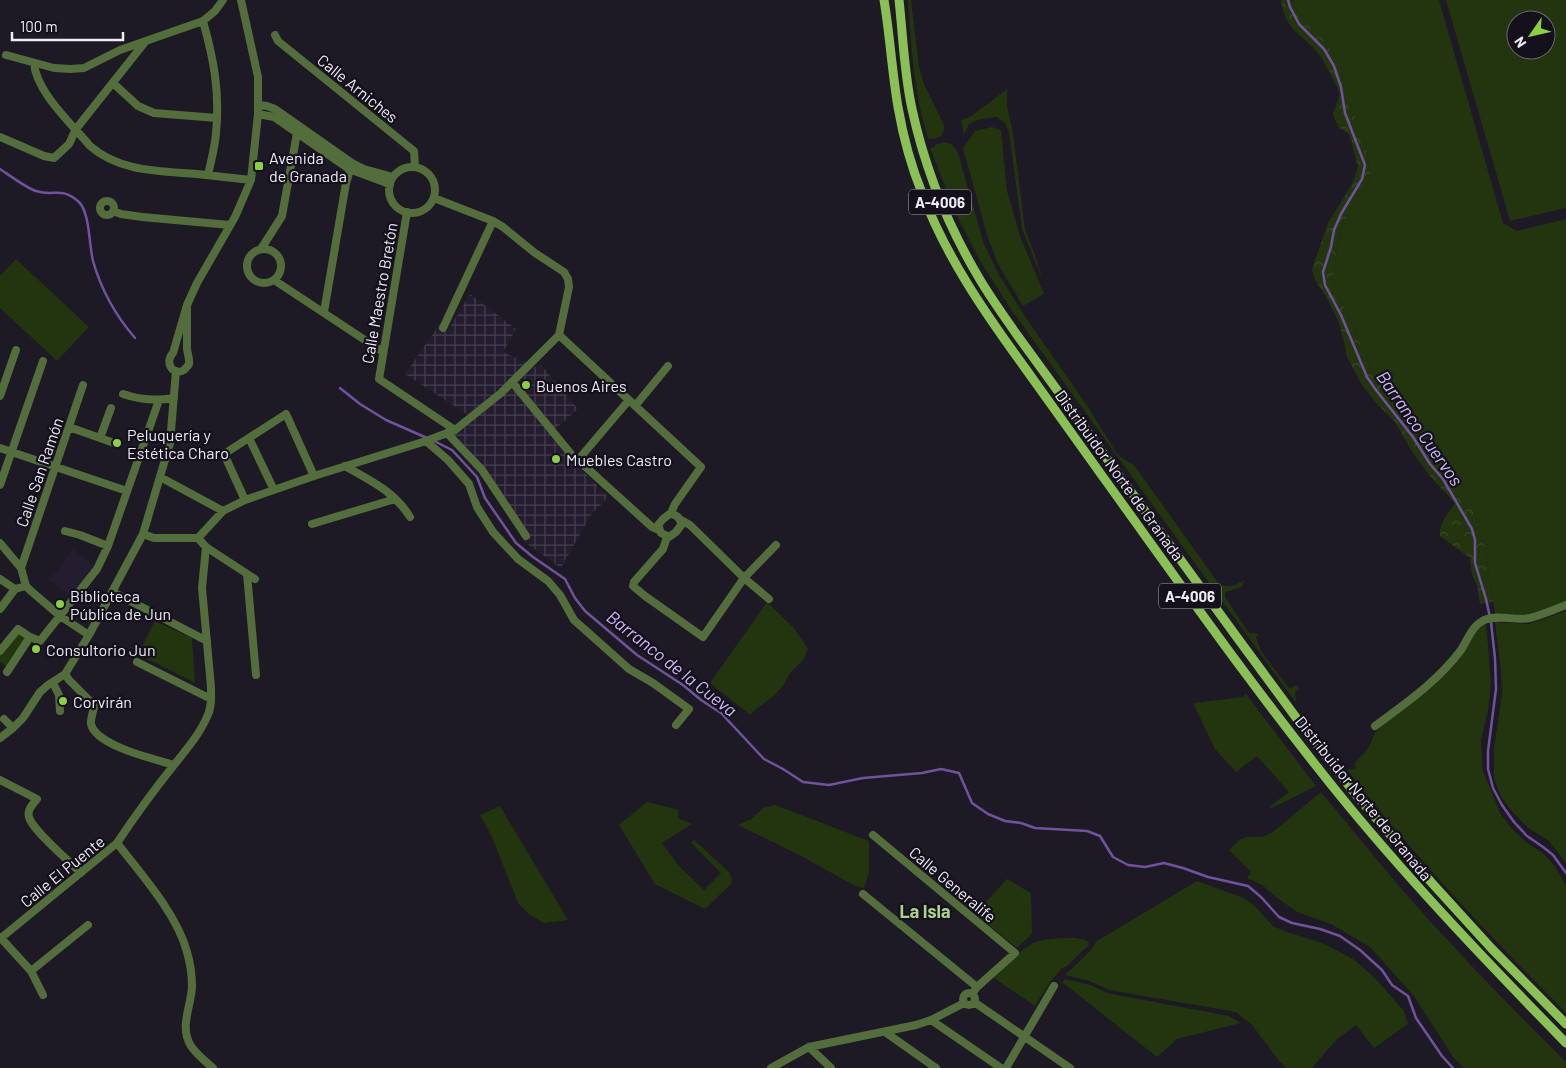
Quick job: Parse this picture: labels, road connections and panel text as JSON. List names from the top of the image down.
{
  "streets": {
    "main road": ["A-4006", "Distribuidor Norte de Granada"],
    "street": [
      "Calle Arniches",
      "Calle Maestro Bretón",
      "Calle San Ramón",
      "Calle El Puente",
      "Calle Generalife"
    ]
  },
  "crossings": [
    ["Calle Arniches", "Calle Maestro Bretón"]
  ],
  "districts": ["La Isla"],
  "water": ["Barranco Cuervos", "Barranco de la Cueva"],
  "places": {
    "transit": ["Avenida de Granada"],
    "other": [
      "Buenos Aires",
      "Peluquería y Estética Charo",
      "Muebles Castro",
      "Biblioteca Pública de Jun",
      "Consultorio Jun",
      "Corvirán"
    ]
  },
  "scale_bar": "100 m",
  "north": "bottom left"
}
